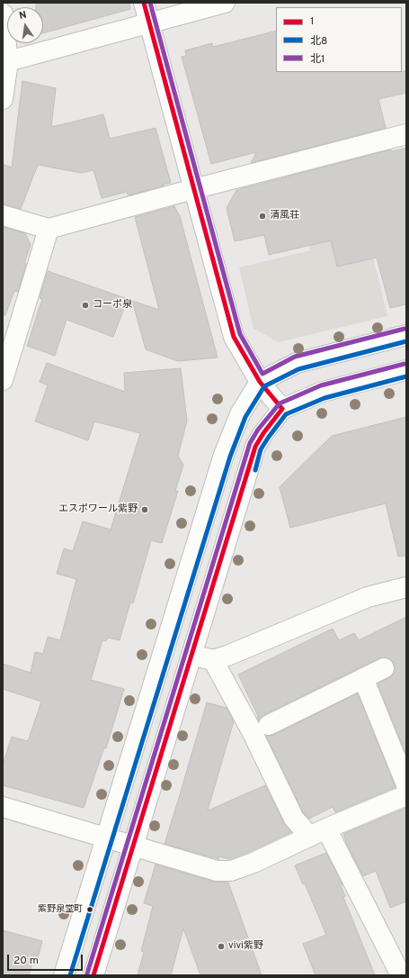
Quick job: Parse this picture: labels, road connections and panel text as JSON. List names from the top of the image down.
{
  "places": [
    "清風荘",
    "コーポ泉",
    "エスポワール紫野",
    "紫野泉堂町",
    "vivi紫野"
  ],
  "lines": ["transit line 1", "transit line 北1", "transit line 北8"],
  "legend": ["1", "北8", "北1"],
  "scale_bar": "20 m",
  "north": "top"
}
